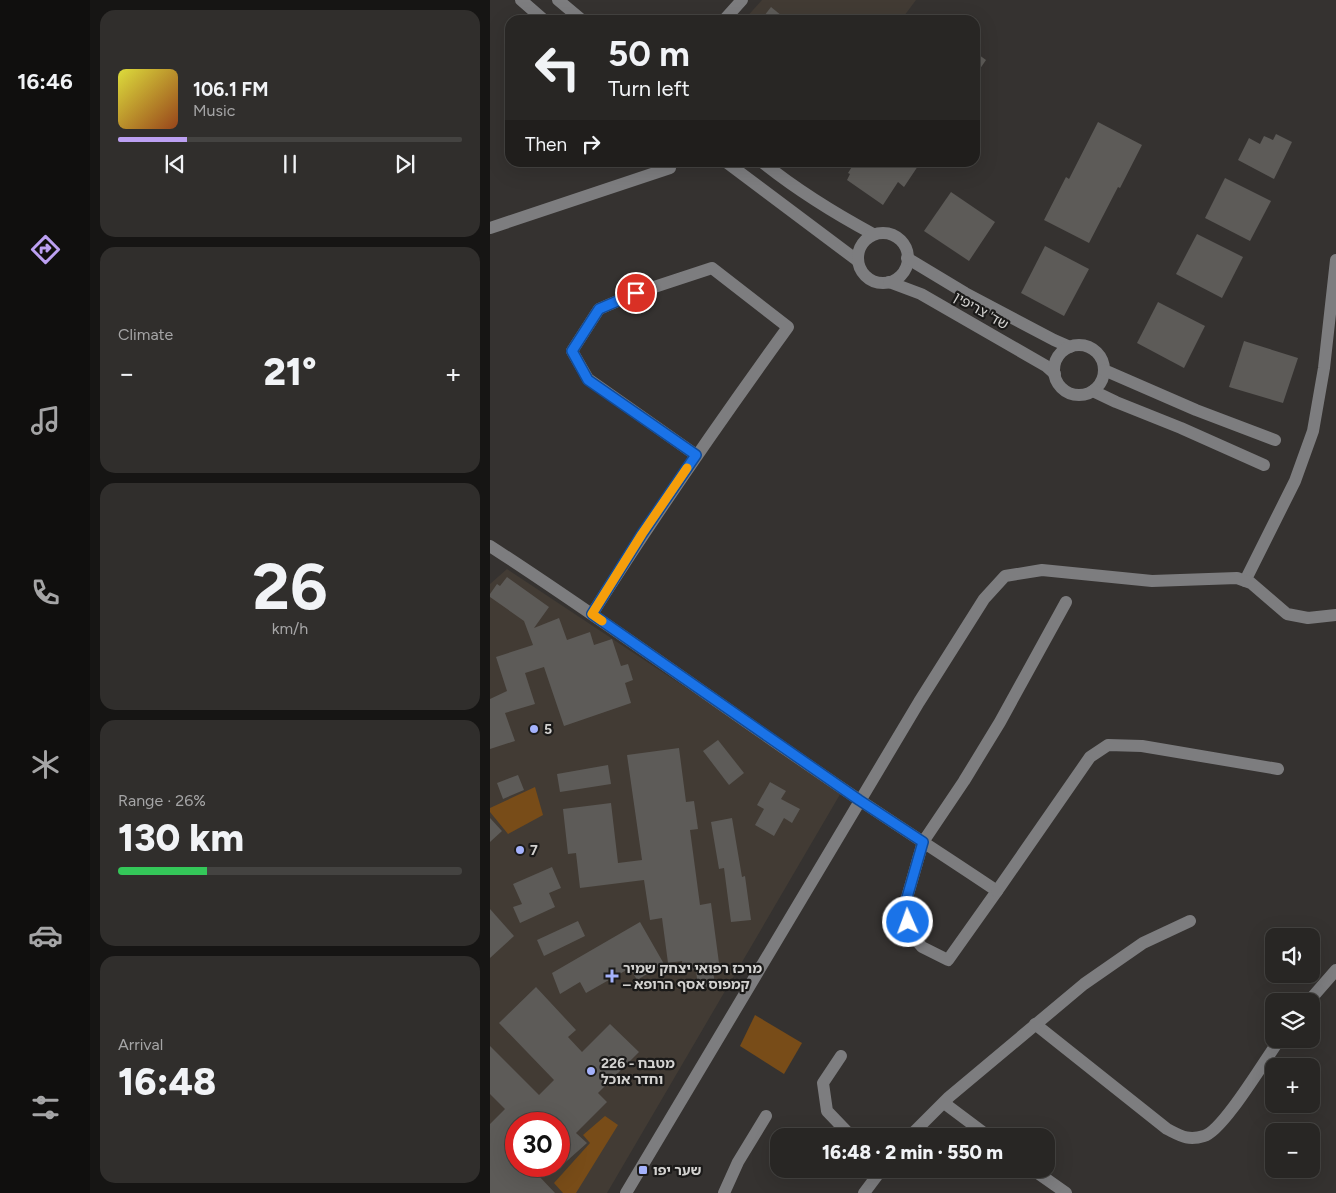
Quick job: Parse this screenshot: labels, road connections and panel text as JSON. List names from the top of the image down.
{
  "streets": {
    "street": ["שד' צריפין"]
  },
  "places": {
    "other": ["5", "7", "226 - מטבח וחדר אוכל"],
    "health": ["מרכז רפואי יצחק שמיר – קמפוס אסף הרופא"],
    "transit": ["שער יפו"]
  },
  "page": {
    "tabs": "16:46",
    "turn": ["50 m", "Turn left"],
    "song": ["106.1 FM", "Music"],
    "then": "Then",
    "tile": [
      "Climate",
      ["26", "km/h"],
      ["Range · 26%", "130 km"],
      ["Arrival", "16:48"]
    ],
    "heat": ["−", "21°", "+"],
    "map_buttons": ["+", "−"],
    "limit": "30",
    "trip": "16:48 · 2 min · 550 m"
  }
}
